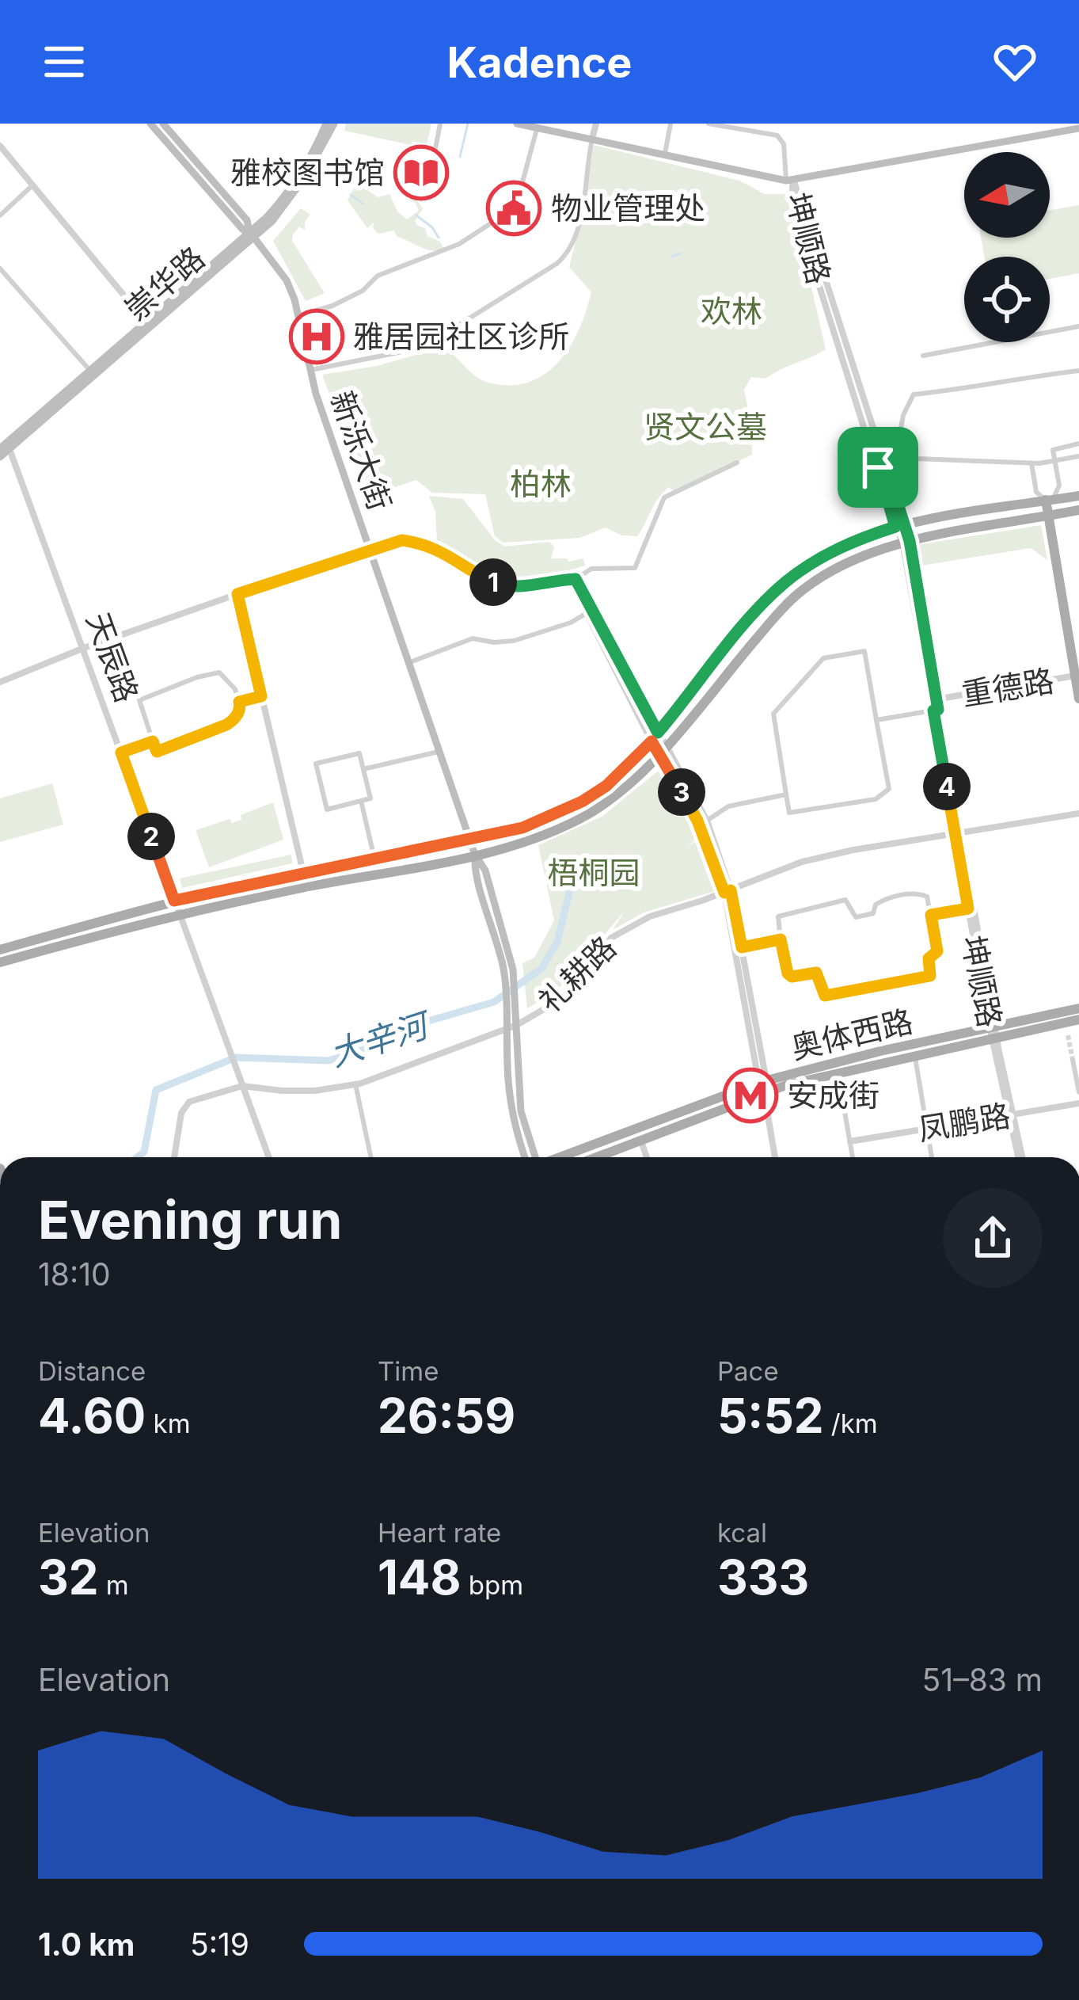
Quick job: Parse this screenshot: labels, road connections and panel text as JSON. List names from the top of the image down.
{
  "streets": {
    "main road": [
      "崇华路",
      "新泺大街",
      "天辰路",
      "奥体西路"
    ],
    "street": [
      "坤顺路",
      "重德路",
      "礼耕路",
      "凤鹏路"
    ]
  },
  "crossings": [
    ["坤顺路", "重德路"],
    ["坤顺路", "礼耕路"],
    ["坤顺路", "奥体西路"],
    ["坤顺路", "凤鹏路"],
    ["崇华路", "新泺大街"],
    ["崇华路", "天辰路"],
    ["新泺大街", "礼耕路"],
    ["天辰路", "礼耕路"]
  ],
  "water": ["大辛河"],
  "parks": [
    "欢林",
    "贤文公墓",
    "柏林",
    "梧桐园"
  ],
  "places": {
    "library": ["雅校图书馆"],
    "public building": ["物业管理处"],
    "hospital": ["雅居园社区诊所"],
    "metro station": ["安成街"]
  },
  "north": "left",
  "page": {
    "header": "Kadence",
    "pins": [
      "1",
      "4",
      "3",
      "2"
    ],
    "heading": ["Evening run", "18:10"],
    "stats": [
      ["Distance", "4.60 km"],
      ["Time", "26:59"],
      ["Pace", "5:52 /km"],
      ["Elevation", "32 m"],
      ["Heart rate", "148 bpm"],
      ["kcal", "333"]
    ],
    "chart": ["Elevation", "51–83 m"],
    "list": [
      {
        "name": "1.0 km",
        "note": "5:19"
      }
    ]
  }
}
